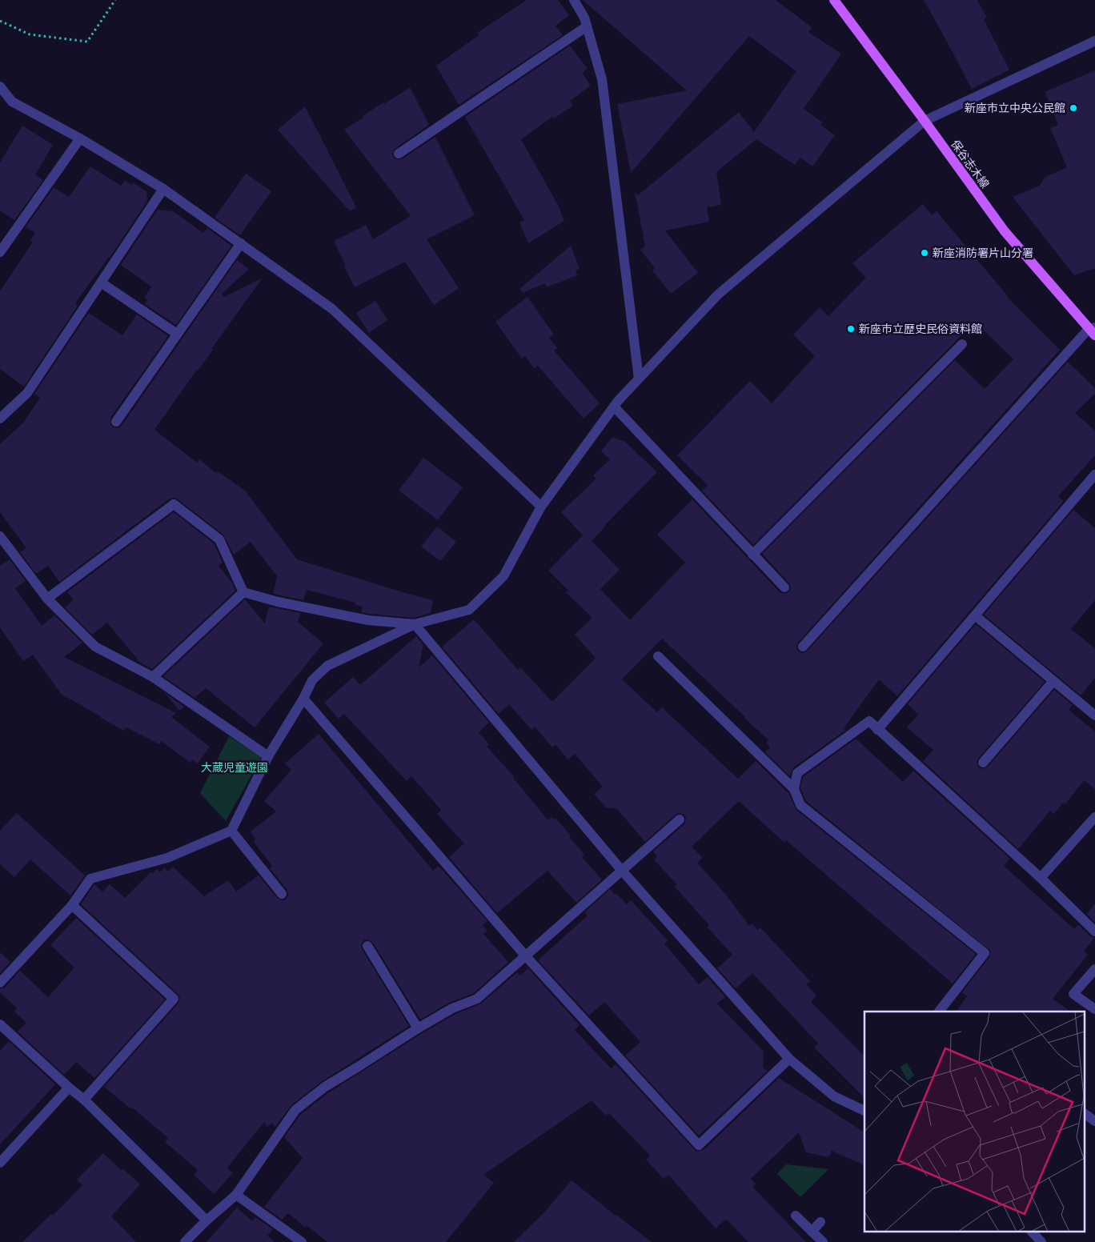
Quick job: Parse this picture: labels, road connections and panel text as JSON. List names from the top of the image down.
{
  "streets": {
    "main road": ["保谷志木線"]
  },
  "parks": ["大蔵児童遊園"],
  "places": ["新座市立中央公民館", "新座消防署片山分署", "新座市立歴史民俗資料館"]
}
